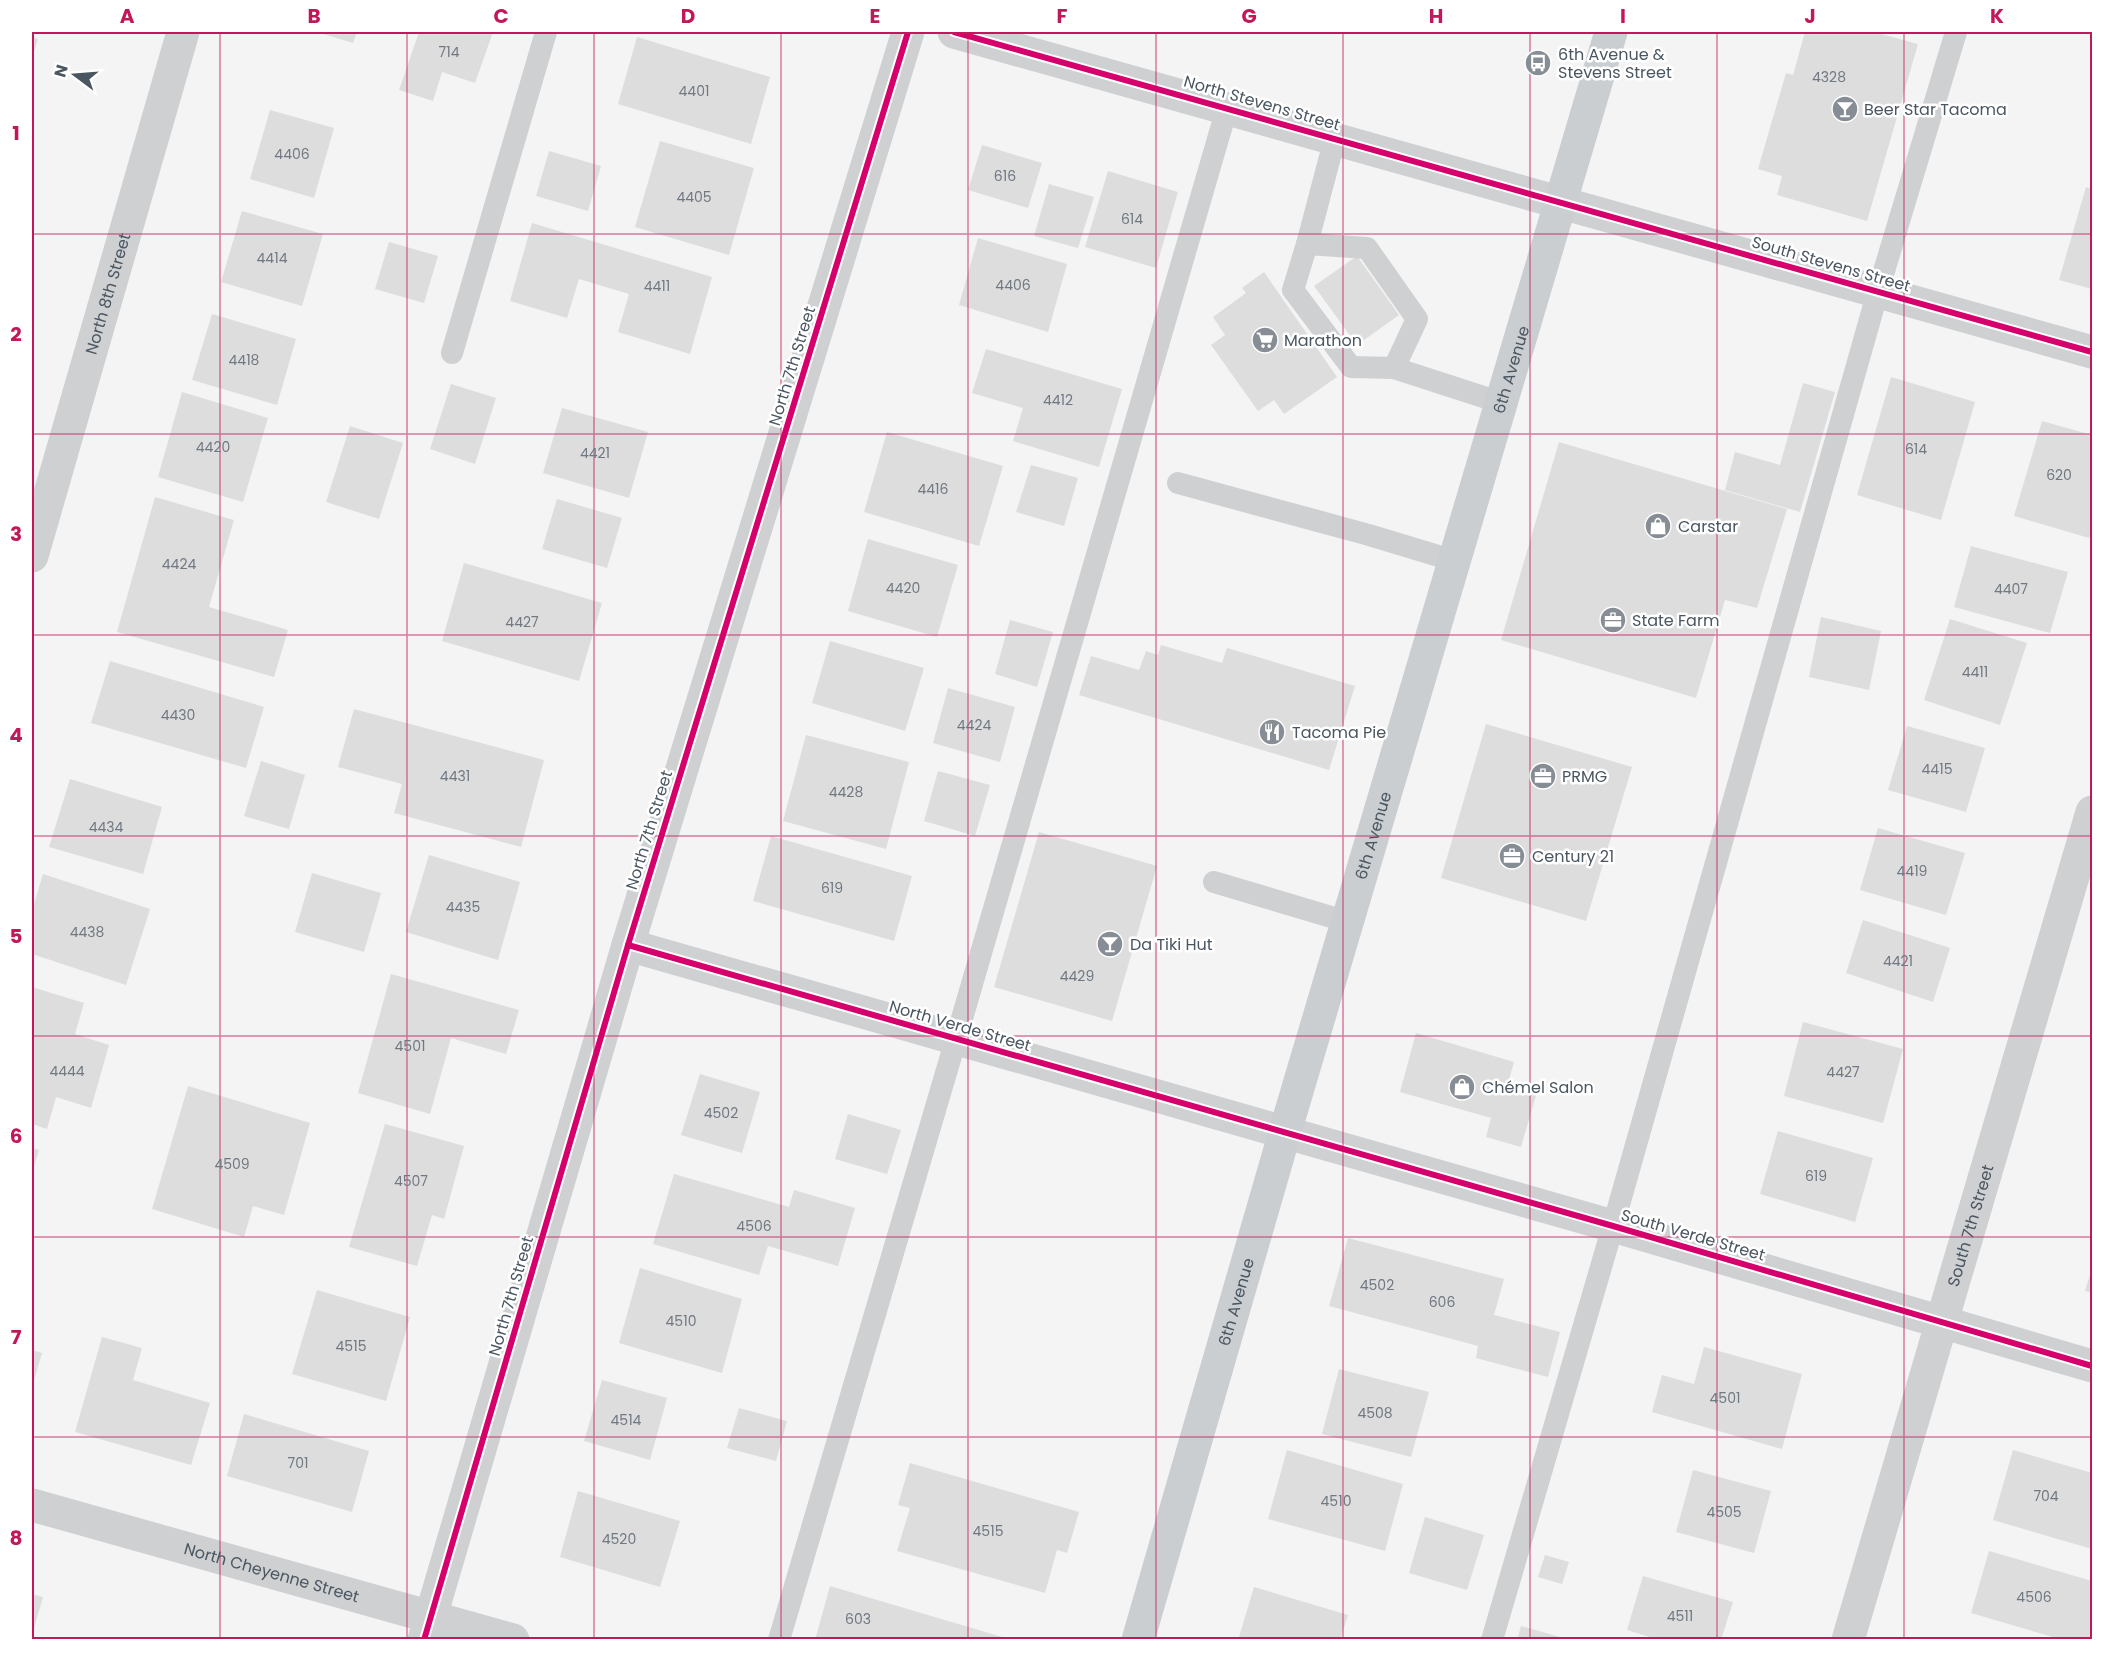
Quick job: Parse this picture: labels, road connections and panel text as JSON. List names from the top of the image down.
{
  "streets": {
    "main road": ["6th Avenue"],
    "street": [
      "North Stevens Street",
      "South Stevens Street",
      "North 8th Street",
      "North 7th Street",
      "North Verde Street",
      "South 7th Street",
      "South Verde Street",
      "North Cheyenne Street"
    ]
  },
  "crossings": [
    ["North Stevens Street", "South Stevens Street"],
    ["North Stevens Street", "6th Avenue"],
    ["South Stevens Street", "6th Avenue"],
    ["North 7th Street", "North Verde Street"],
    ["North 7th Street", "North Cheyenne Street"],
    ["6th Avenue", "North Verde Street"],
    ["6th Avenue", "South Verde Street"],
    ["North Verde Street", "South Verde Street"],
    ["South 7th Street", "South Verde Street"]
  ],
  "places": {
    "bus stop": ["6th Avenue & Stevens Street"],
    "bar": ["Beer Star Tacoma", "Da Tiki Hut"],
    "supermarket": ["Marathon"],
    "shop": ["Carstar", "Chémel Salon"],
    "office": ["State Farm", "PRMG", "Century 21"],
    "restaurant": ["Tacoma Pie"]
  },
  "house_numbers": [
    "714",
    "4328",
    "4401",
    "4406",
    "616",
    "4405",
    "614",
    "4414",
    "4406",
    "4411",
    "4418",
    "4412",
    "4420",
    "614",
    "4421",
    "620",
    "4416",
    "4424",
    "4420",
    "4407",
    "4427",
    "4411",
    "4430",
    "4424",
    "4415",
    "4431",
    "4428",
    "4434",
    "4419",
    "619",
    "4435",
    "4438",
    "4421",
    "4429",
    "4501",
    "4444",
    "4427",
    "4502",
    "4509",
    "619",
    "4507",
    "4506",
    "4502",
    "606",
    "4510",
    "4515",
    "4501",
    "4508",
    "4514",
    "701",
    "704",
    "4510",
    "4505",
    "4515",
    "4520",
    "4506",
    "4511",
    "603"
  ],
  "north": "left",
  "grid": {
    "columns": [
      "A",
      "B",
      "C",
      "D",
      "E",
      "F",
      "G",
      "H",
      "I",
      "J",
      "K"
    ],
    "rows": [
      "1",
      "2",
      "3",
      "4",
      "5",
      "6",
      "7",
      "8"
    ]
  }
}
